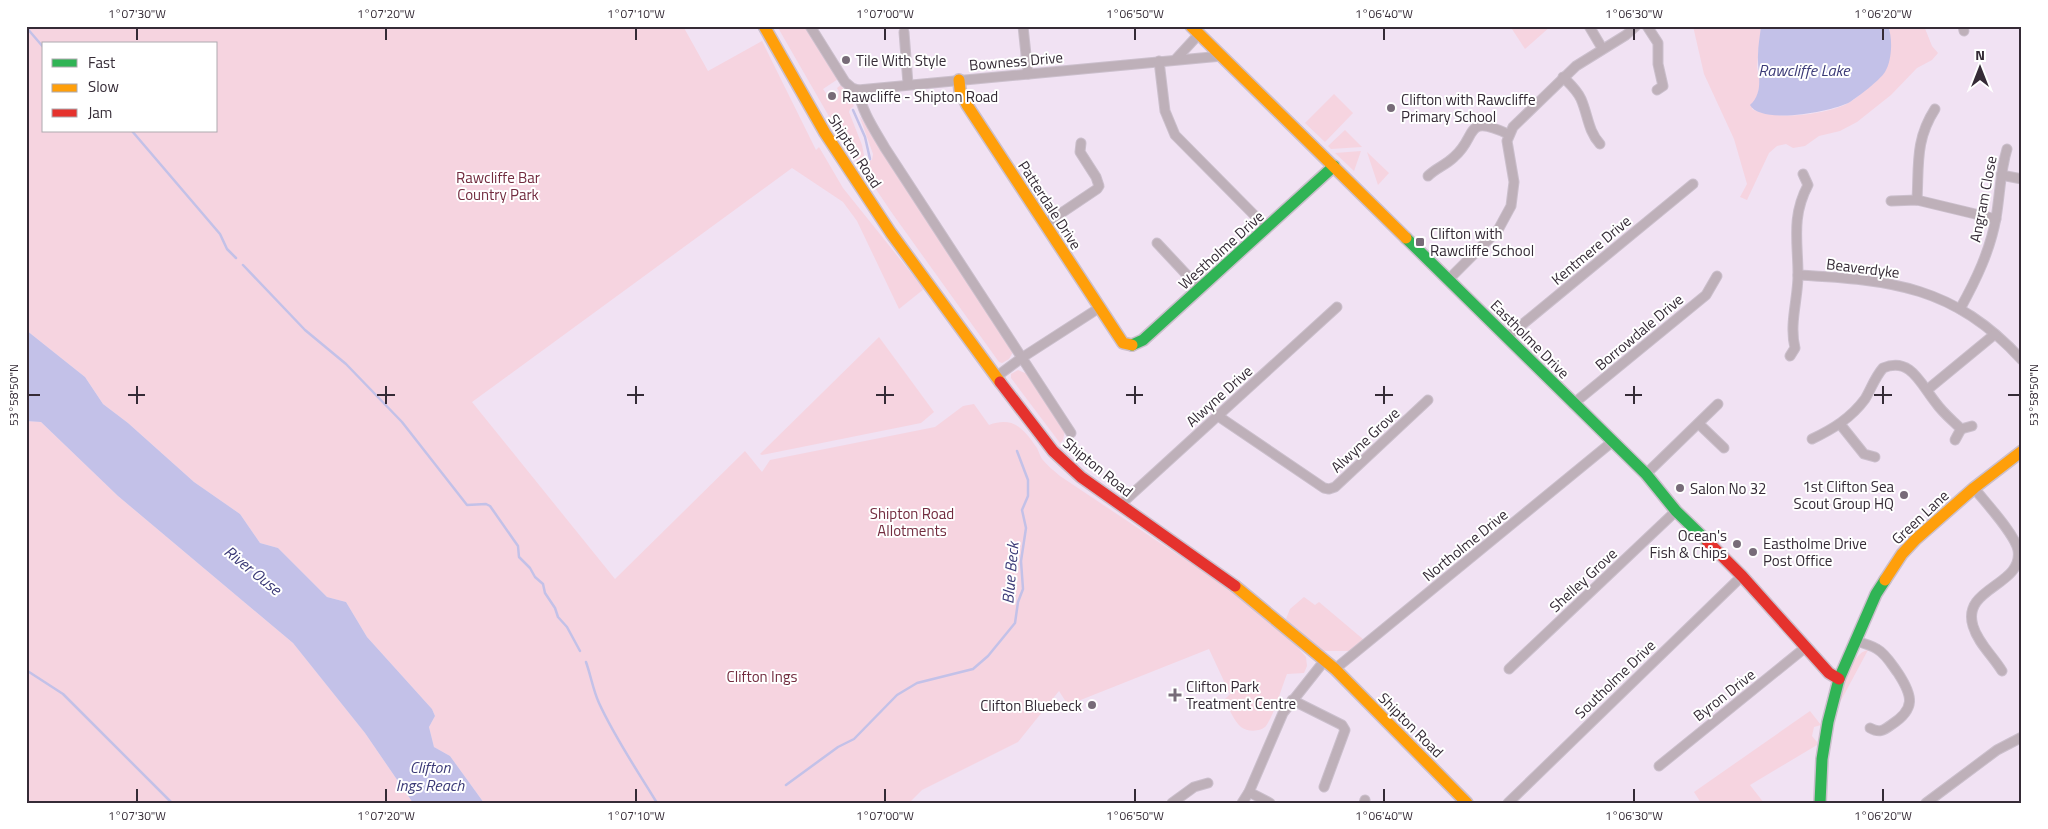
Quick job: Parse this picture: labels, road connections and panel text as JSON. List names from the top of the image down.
{
  "streets": {
    "street": [
      "Bowness Drive",
      "Shipton Road",
      "Angram Close",
      "Patterdale Drive",
      "Westholme Drive",
      "Kentmere Drive",
      "Beaverdyke",
      "Borrowdale Drive",
      "Eastholme Drive",
      "Alwyne Drive",
      "Alwyne Grove",
      "Green Lane",
      "Northolme Drive",
      "Shelley Grove",
      "Southolme Drive",
      "Byron Drive"
    ]
  },
  "crossings": [
    ["Bowness Drive", "Shipton Road"],
    ["Bowness Drive", "Patterdale Drive"],
    ["Bowness Drive", "Eastholme Drive"],
    ["Shipton Road", "Alwyne Drive"],
    ["Shipton Road", "Northolme Drive"],
    ["Angram Close", "Beaverdyke"],
    ["Patterdale Drive", "Westholme Drive"],
    ["Westholme Drive", "Eastholme Drive"],
    ["Kentmere Drive", "Eastholme Drive"],
    ["Borrowdale Drive", "Eastholme Drive"],
    ["Eastholme Drive", "Green Lane"],
    ["Eastholme Drive", "Northolme Drive"],
    ["Eastholme Drive", "Shelley Grove"],
    ["Eastholme Drive", "Southolme Drive"],
    ["Eastholme Drive", "Byron Drive"],
    ["Alwyne Drive", "Alwyne Grove"]
  ],
  "water": [
    "Rawcliffe Lake",
    "River Ouse",
    "Blue Beck",
    "Clifton Ings Reach"
  ],
  "parks": ["Rawcliffe Bar Country Park", "Shipton Road Allotments", "Clifton Ings"],
  "places": {
    "other": [
      "Tile With Style",
      "Rawcliffe - Shipton Road",
      "Clifton with Rawcliffe Primary School",
      "Salon No 32",
      "1st Clifton Sea Scout Group HQ",
      "Ocean's Fish & Chips",
      "Eastholme Drive Post Office",
      "Clifton Bluebeck"
    ],
    "transit": ["Clifton with Rawcliffe School"],
    "health": ["Clifton Park Treatment Centre"]
  },
  "legend": ["Fast", "Slow", "Jam"],
  "north": "top",
  "coordinates": [
    "1°07'30\"W",
    "1°07'20\"W",
    "1°07'10\"W",
    "1°07'00\"W",
    "1°06'50\"W",
    "1°06'40\"W",
    "1°06'30\"W",
    "1°06'20\"W",
    "53°58'50\"N"
  ]
}
